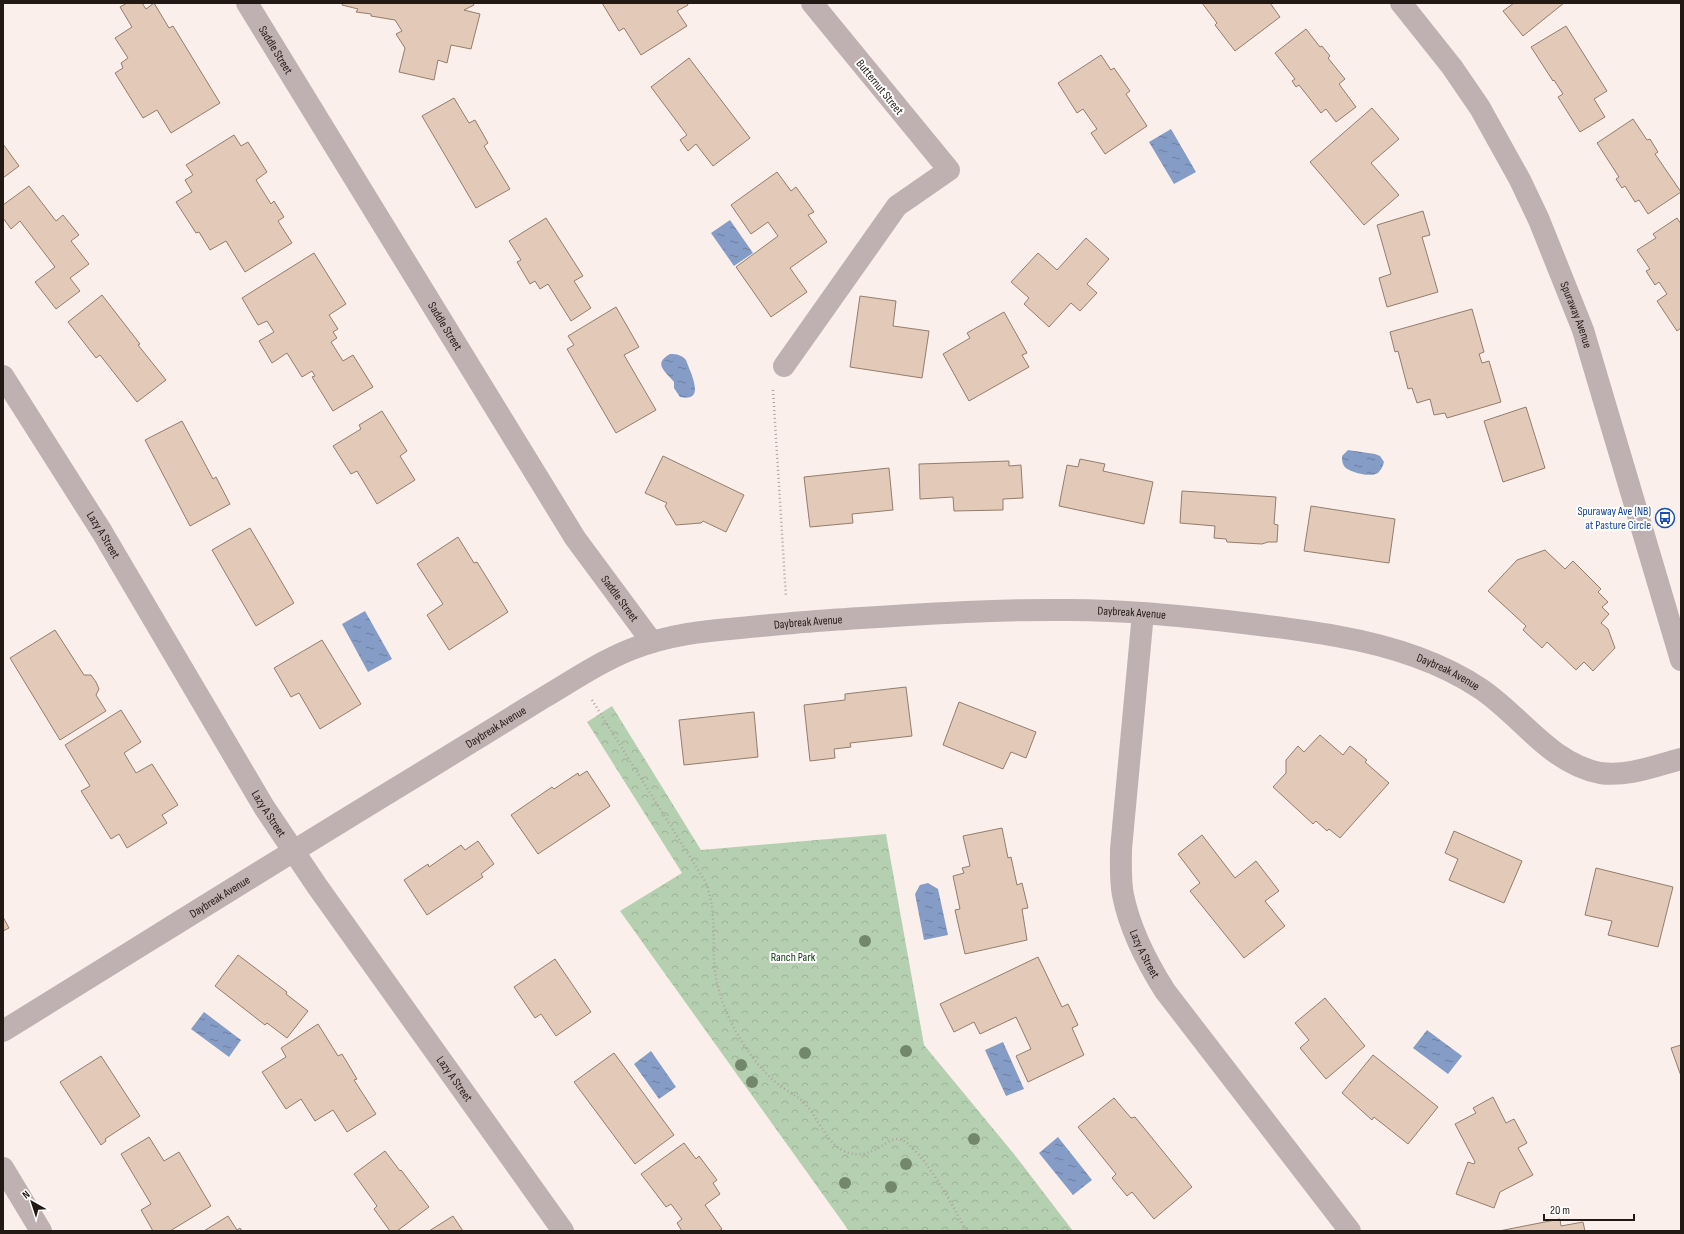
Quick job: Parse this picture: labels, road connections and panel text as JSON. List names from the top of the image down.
{
  "streets": {
    "street": [
      "Saddle Street",
      "Butternut Street",
      "Spuraway Avenue",
      "Lazy A Street",
      "Daybreak Avenue"
    ]
  },
  "crossings": [
    ["Saddle Street", "Daybreak Avenue"],
    ["Lazy A Street", "Daybreak Avenue"]
  ],
  "parks": ["Ranch Park"],
  "places": {
    "bus stop": ["Spuraway Ave (NB) at Pasture Circle"]
  },
  "scale_bar": "20 m",
  "north": "top left"
}
